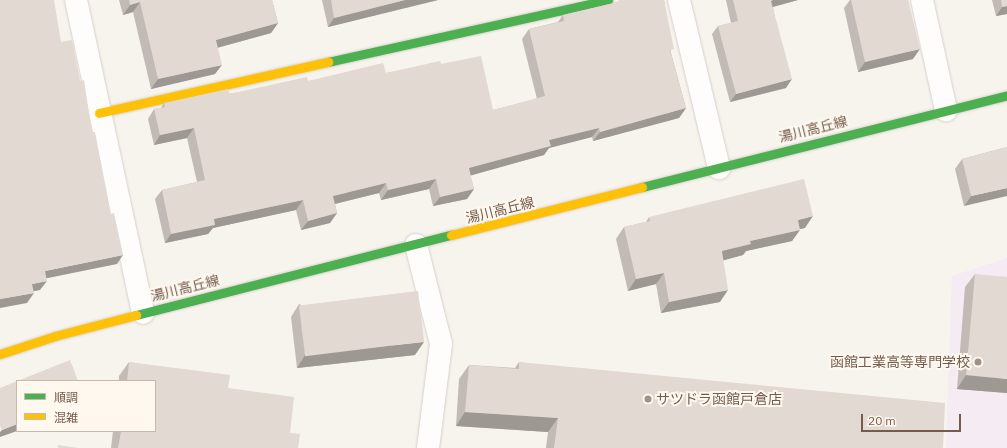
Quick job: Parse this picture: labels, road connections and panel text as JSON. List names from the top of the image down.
{
  "streets": {
    "street": ["湯川高丘線"]
  },
  "places": ["函館工業高等専門学校", "サツドラ函館戸倉店"],
  "legend": ["順調", "混雑"],
  "scale_bar": "20 m"
}
